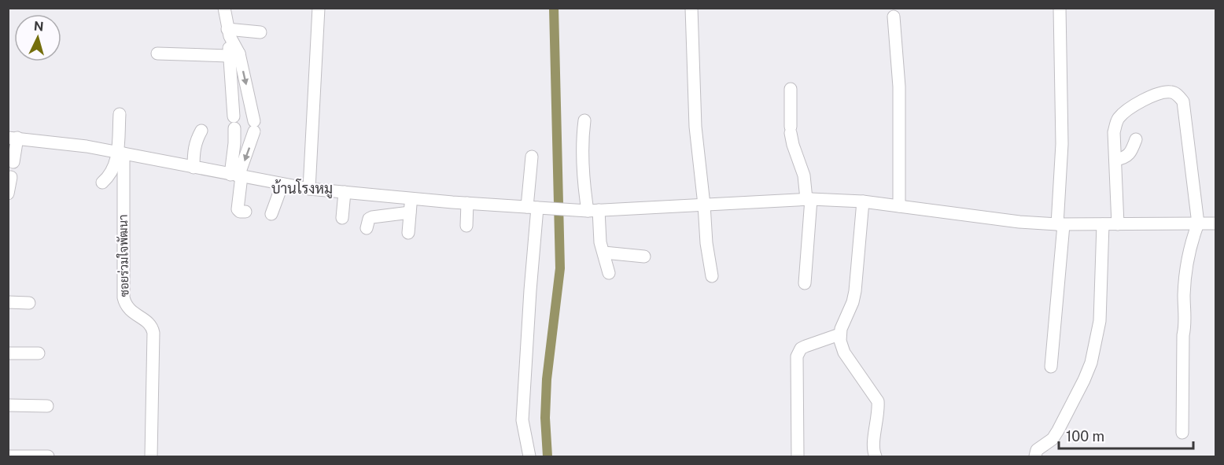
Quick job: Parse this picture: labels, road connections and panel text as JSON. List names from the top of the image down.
{
  "streets": {
    "street": ["ซอยร่วมใจพัฒนา"]
  },
  "districts": ["บ้านโรงหมู"],
  "scale_bar": "100 m",
  "north": "top"
}
